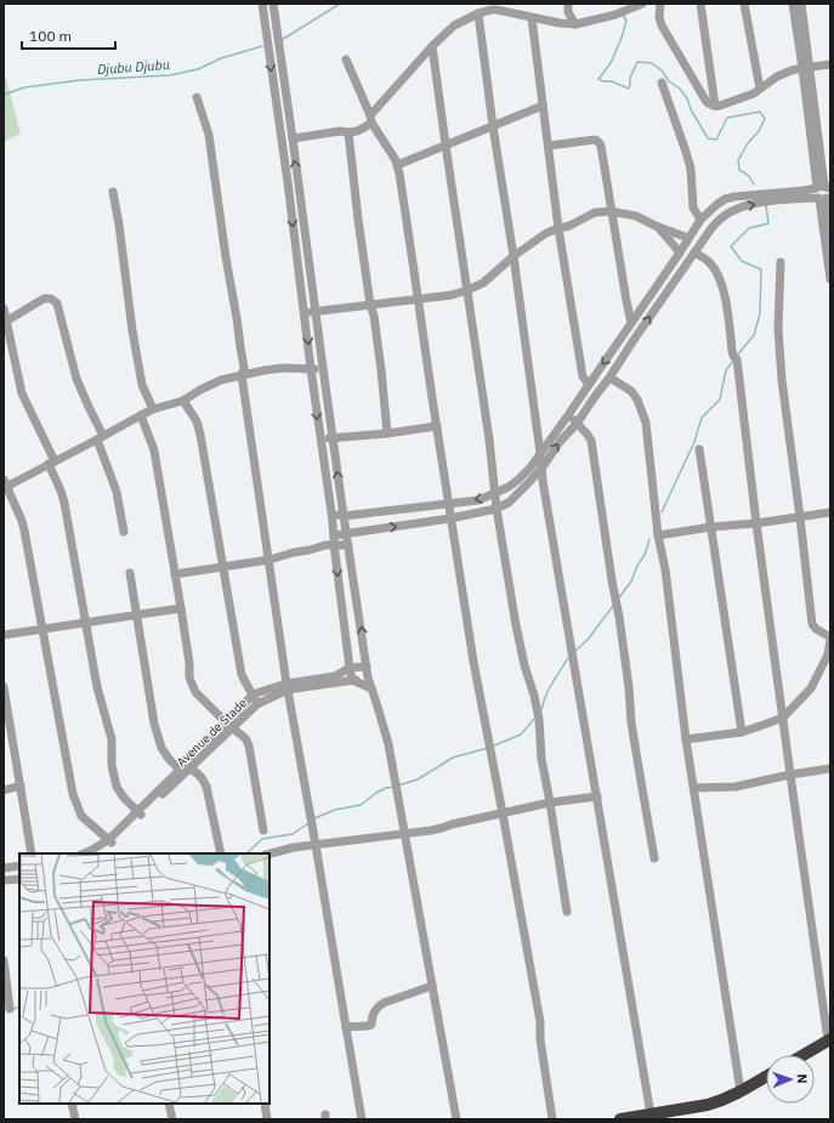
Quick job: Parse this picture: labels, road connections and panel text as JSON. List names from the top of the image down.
{
  "streets": {
    "street": ["Avenue de Stade"]
  },
  "water": ["Djubu Djubu"],
  "scale_bar": "100 m",
  "north": "right"
}
